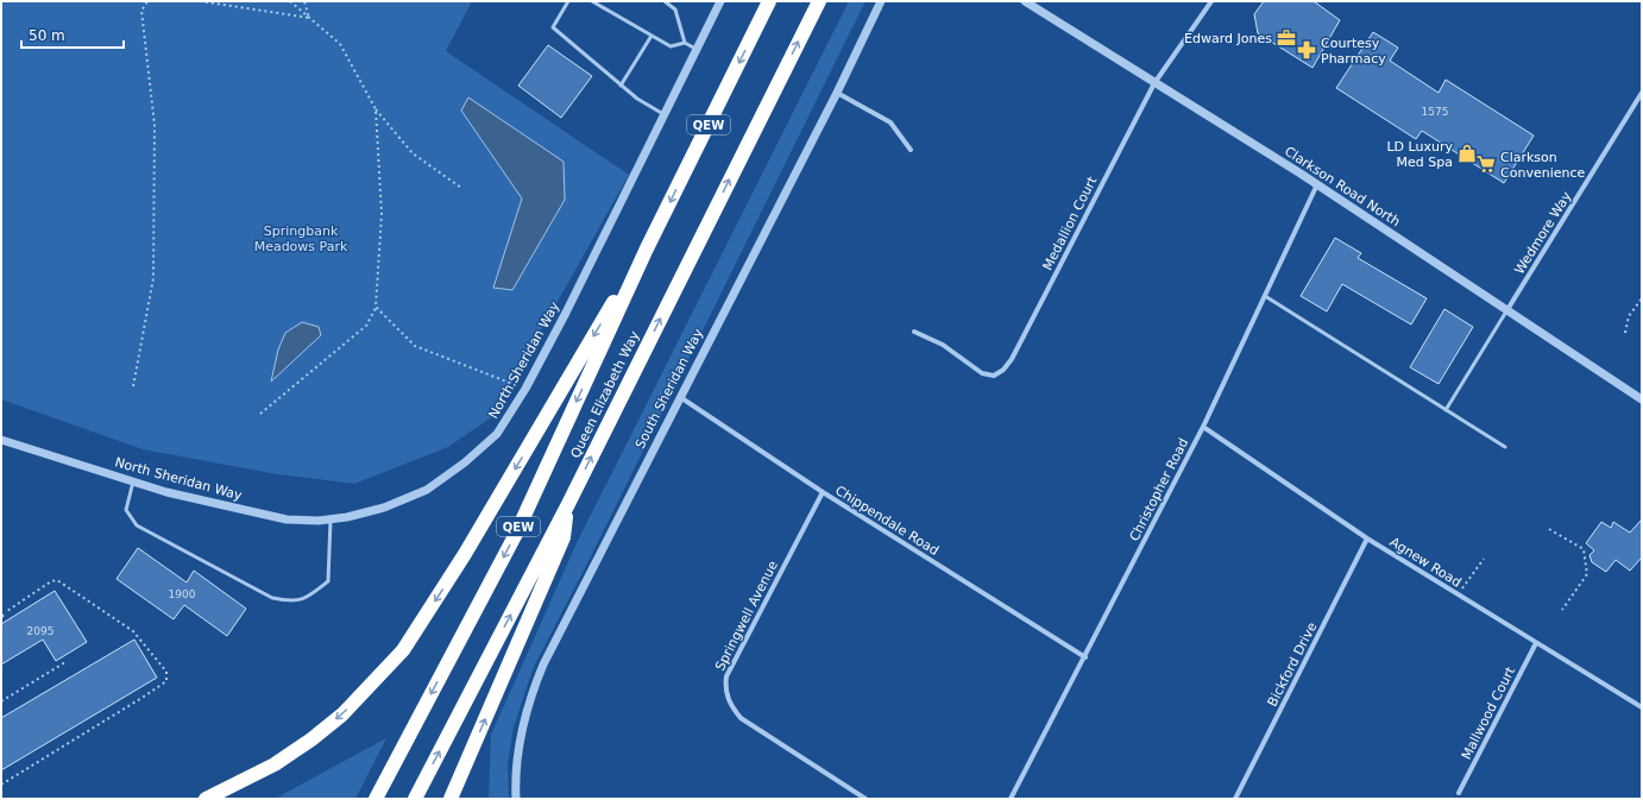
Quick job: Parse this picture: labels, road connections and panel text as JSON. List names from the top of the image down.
{
  "streets": {
    "highway": ["QEW", "Queen Elizabeth Way"],
    "street": [
      "Clarkson Road North",
      "Medallion Court",
      "Wedmore Way",
      "North Sheridan Way",
      "South Sheridan Way",
      "Christopher Road",
      "Chippendale Road",
      "Agnew Road",
      "Springwell Avenue",
      "Bickford Drive",
      "Mallwood Court"
    ]
  },
  "crossings": [
    ["Clarkson Road North", "Medallion Court"],
    ["Clarkson Road North", "Wedmore Way"],
    ["Clarkson Road North", "Christopher Road"],
    ["South Sheridan Way", "Chippendale Road"],
    ["Christopher Road", "Chippendale Road"],
    ["Christopher Road", "Agnew Road"],
    ["Chippendale Road", "Springwell Avenue"],
    ["Agnew Road", "Bickford Drive"],
    ["Agnew Road", "Mallwood Court"]
  ],
  "parks": ["Springbank Meadows Park"],
  "places": {
    "office": ["Edward Jones"],
    "pharmacy": ["Courtesy Pharmacy"],
    "shop": ["LD Luxury Med Spa"],
    "supermarket": ["Clarkson Convenience"]
  },
  "house_numbers": ["1575", "1900", "2095"],
  "scale_bar": "50 m"
}
